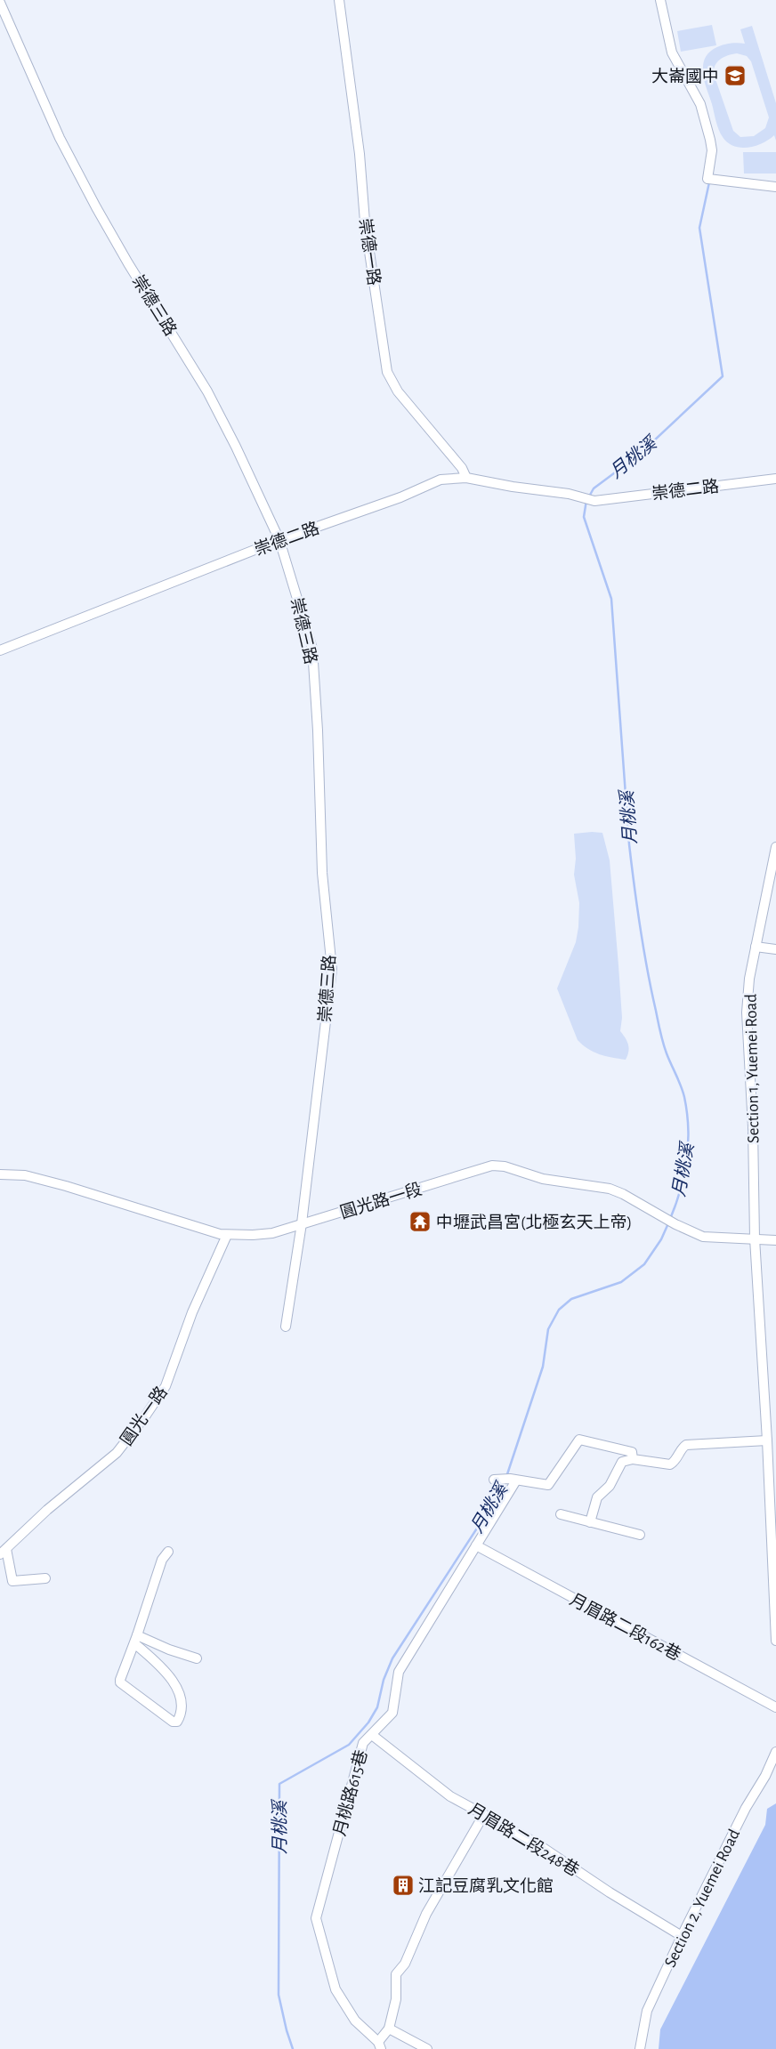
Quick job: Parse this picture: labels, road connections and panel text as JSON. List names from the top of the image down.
{
  "streets": {
    "street": [
      "崇德一路",
      "崇德三路",
      "崇德二路",
      "Section 1, Yuemei Road",
      "圓光路一段",
      "圓光一路",
      "月眉路二段162巷",
      "月桃路615巷",
      "月眉路二段248巷",
      "Section 2, Yuemei Road"
    ]
  },
  "crossings": [
    ["崇德一路", "崇德二路"],
    ["崇德三路", "崇德二路"],
    ["崇德三路", "圓光路一段"],
    ["Section 1, Yuemei Road", "圓光路一段"],
    ["圓光路一段", "圓光一路"],
    ["月眉路二段162巷", "月桃路615巷"],
    ["月桃路615巷", "月眉路二段248巷"],
    ["月眉路二段248巷", "Section 2, Yuemei Road"]
  ],
  "water": ["月桃溪"],
  "places": {
    "school or university": ["大崙國中"],
    "temple": ["中壢武昌宮(北極玄天上帝)"],
    "building": ["江記豆腐乳文化館"]
  }
}
